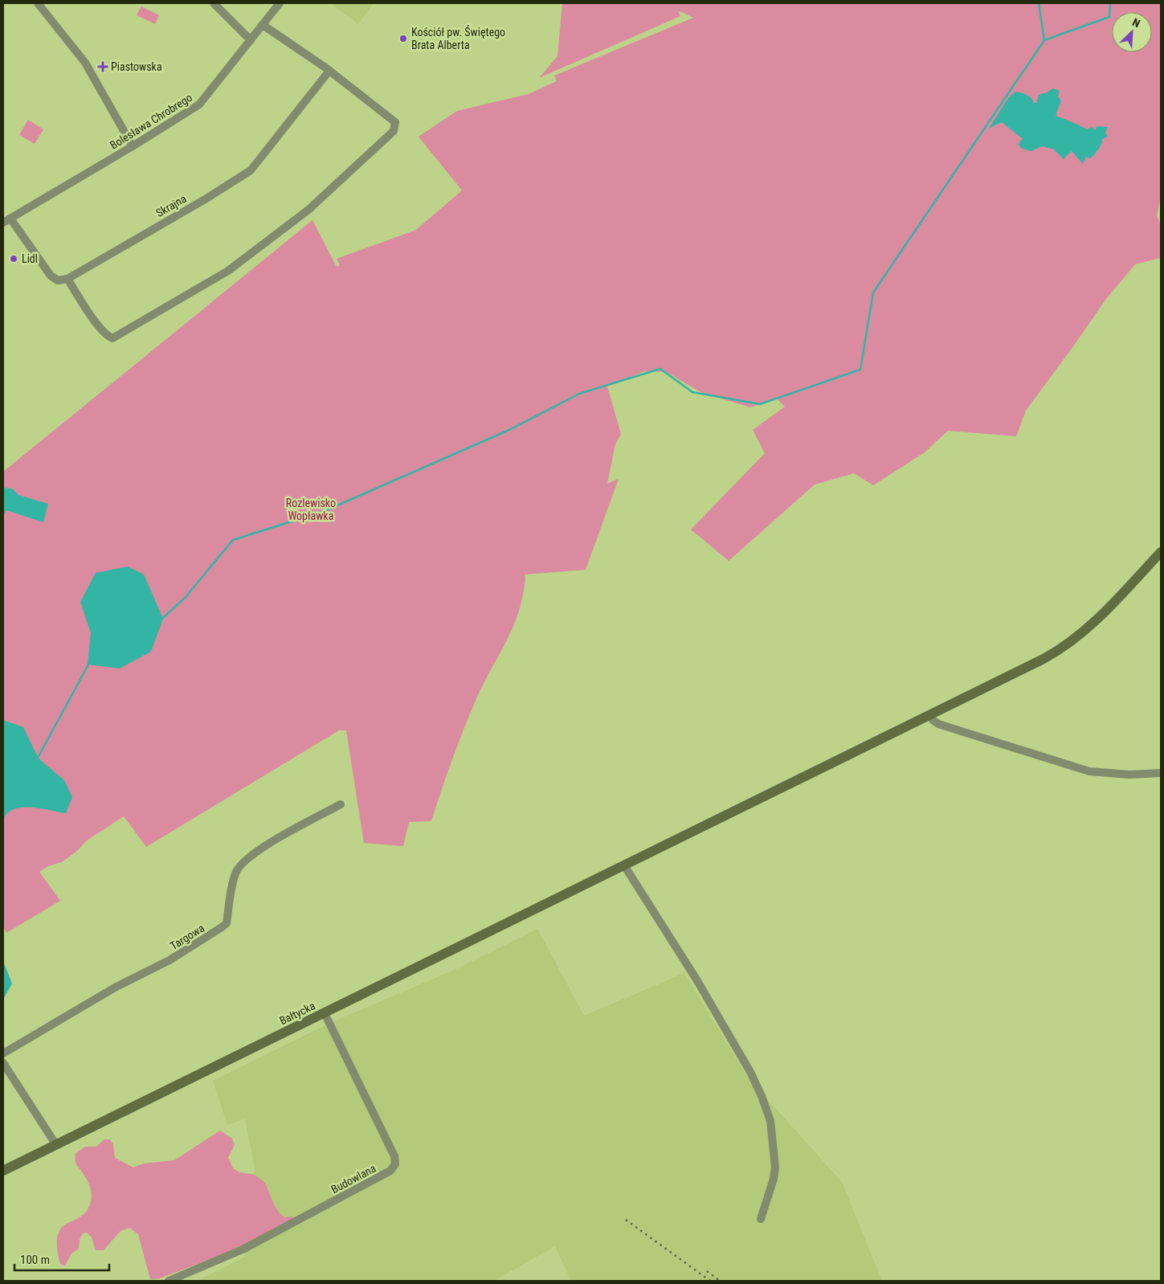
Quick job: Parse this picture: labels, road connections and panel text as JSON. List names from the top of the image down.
{
  "streets": {
    "main road": ["Bałtycka"],
    "street": [
      "Bolesława Chrobrego",
      "Skrajna",
      "Targowa",
      "Budowlana"
    ]
  },
  "crossings": [
    ["Bałtycka", "Budowlana"]
  ],
  "parks": ["Rozlewisko Wopławka"],
  "places": {
    "other": ["Kościół pw. Świętego Brata Alberta", "Lidl"],
    "health": ["Piastowska"]
  },
  "scale_bar": "100 m",
  "north": "top right"
}
